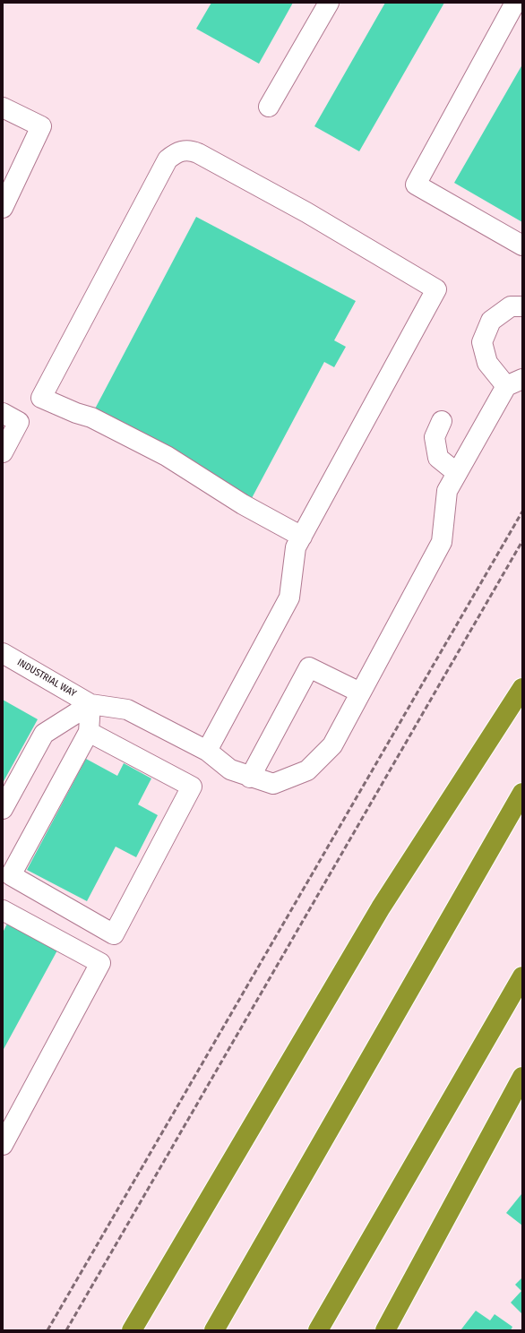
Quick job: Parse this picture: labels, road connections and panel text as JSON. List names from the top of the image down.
{
  "streets": {
    "street": ["INDUSTRIAL WAY"]
  }
}
